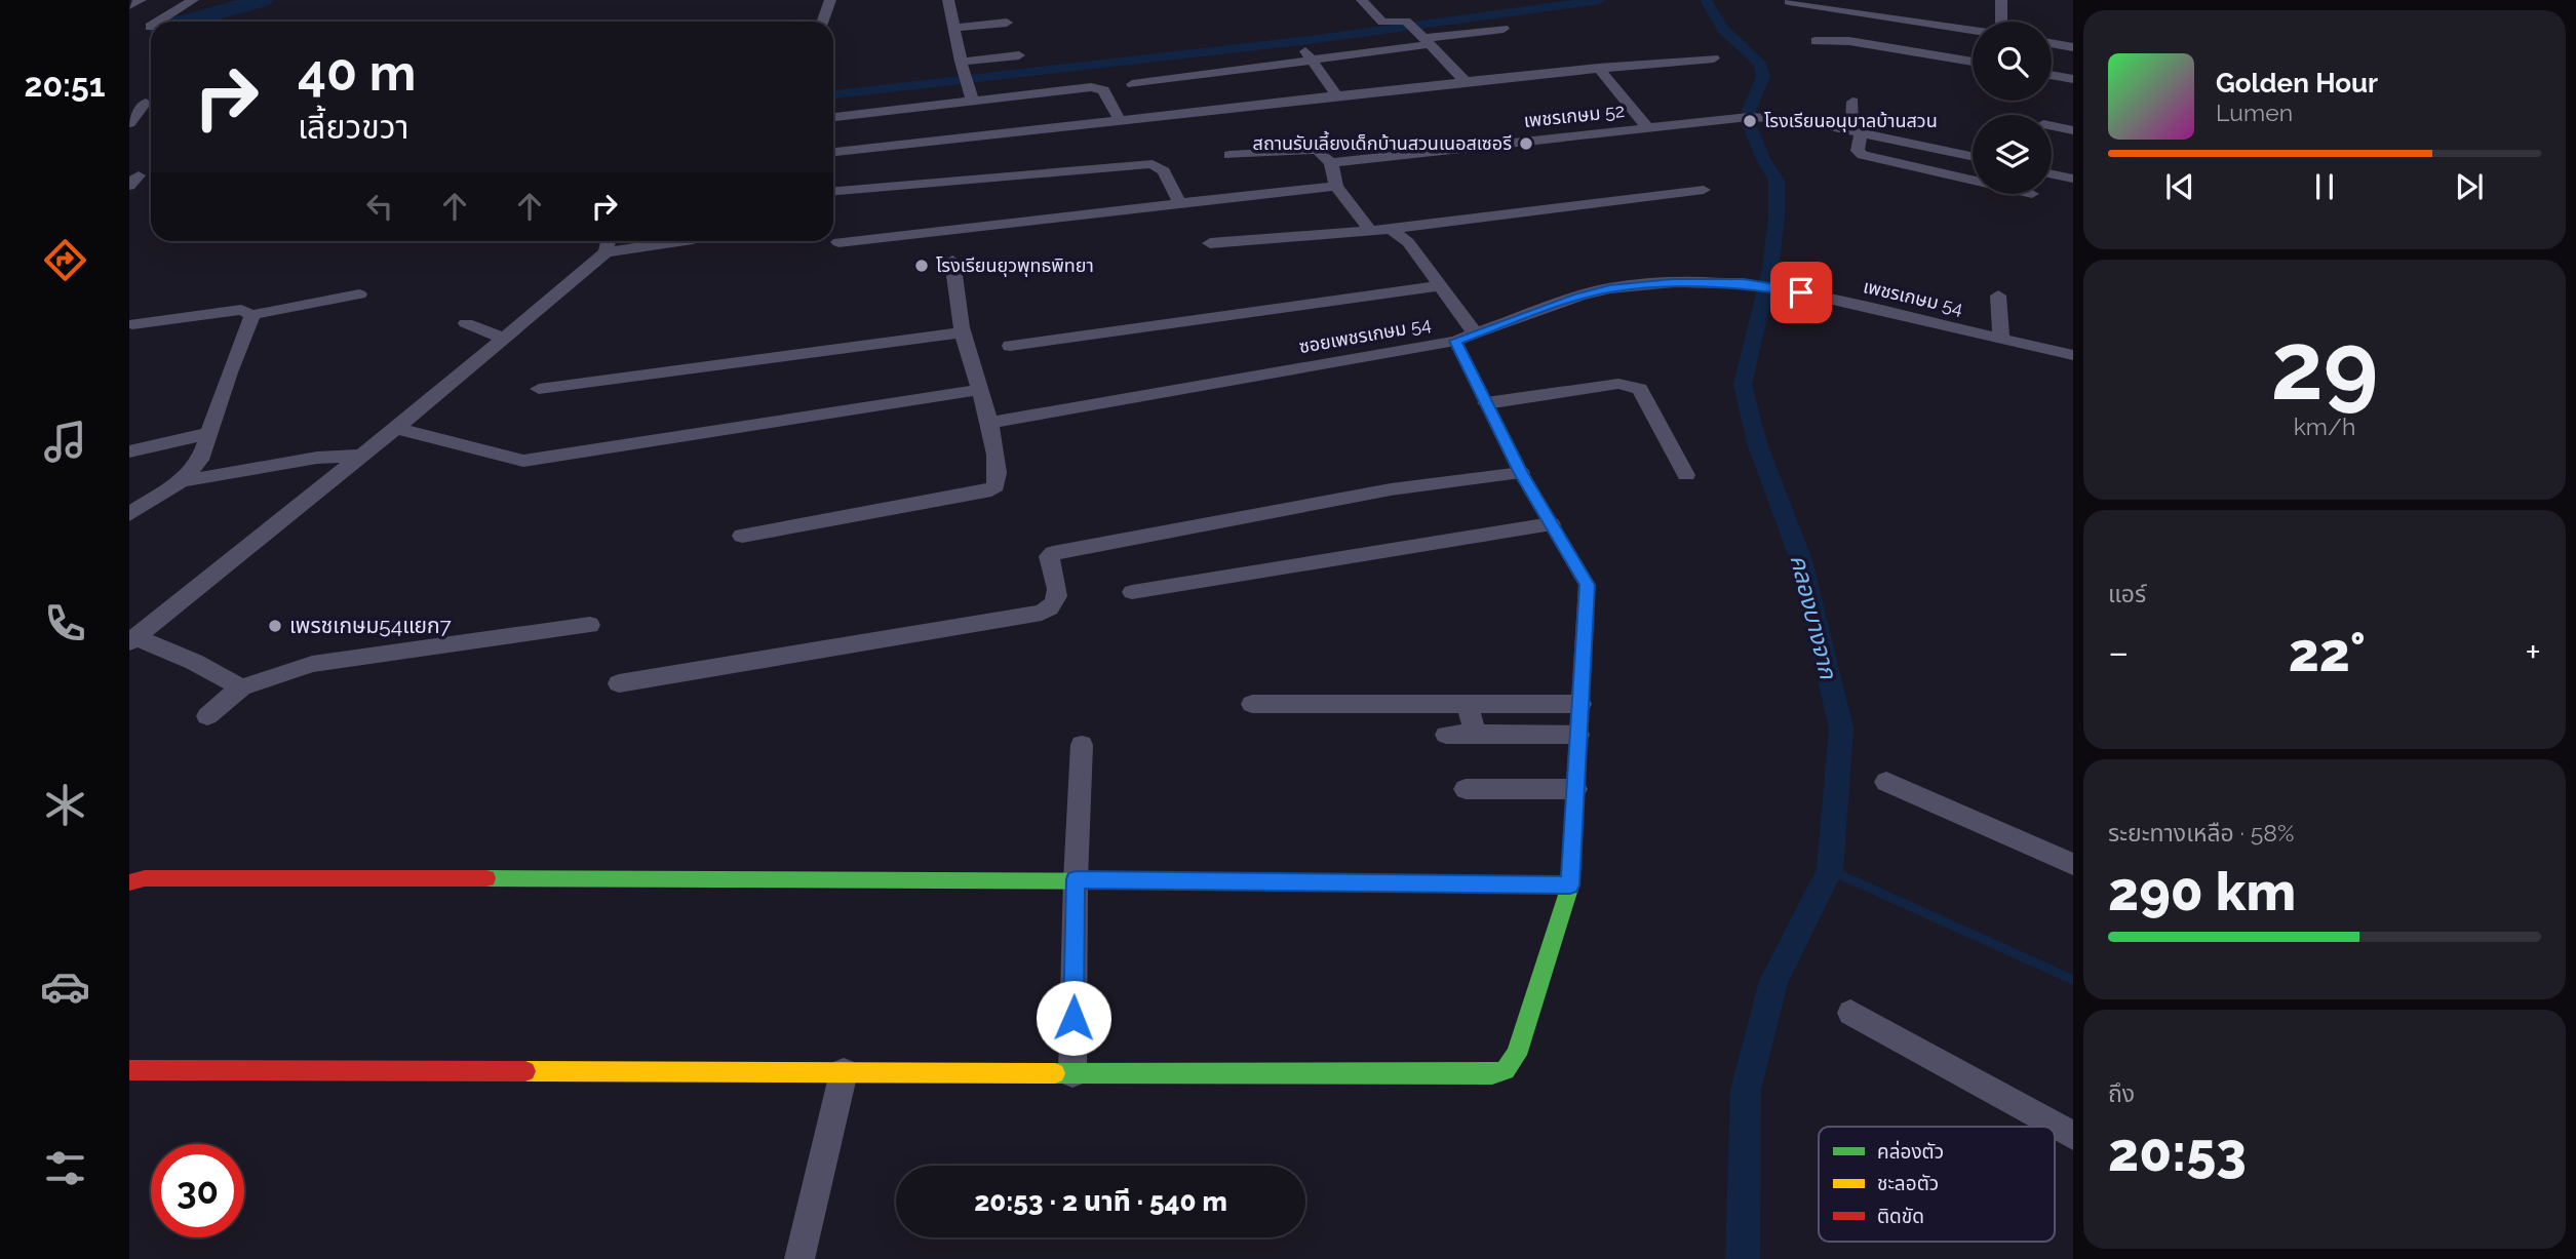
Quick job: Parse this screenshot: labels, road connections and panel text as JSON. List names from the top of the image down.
{
  "streets": {
    "street": ["เพชรเกษม 52", "เพชรเกษม 54", "ซอยเพชรเกษม 54"]
  },
  "crossings": [
    ["เพชรเกษม 54", "ซอยเพชรเกษม 54"]
  ],
  "water": ["คลองบางจาก"],
  "places": [
    "โรงเรียนอนุบาลบ้านสวน",
    "สถานรับเลี้ยงเด็กบ้านสวนเนอสเซอรี",
    "โรงเรียนยุวพุทธพิทยา",
    "เพรชเกษม54แยก7"
  ],
  "legend": ["คล่องตัว", "ชะลอตัว", "ติดขัด"],
  "page": {
    "tabs": "20:51",
    "turn": ["40 m", "เลี้ยวขวา"],
    "song": ["Golden Hour", "Lumen"],
    "tile": [
      ["29", "km/h"],
      "แอร์",
      ["ระยะทางเหลือ · 58%", "290 km"],
      ["ถึง", "20:53"]
    ],
    "heat": ["−", "22°", "+"],
    "limit": "30",
    "trip": "20:53 · 2 นาที · 540 m"
  }
}
